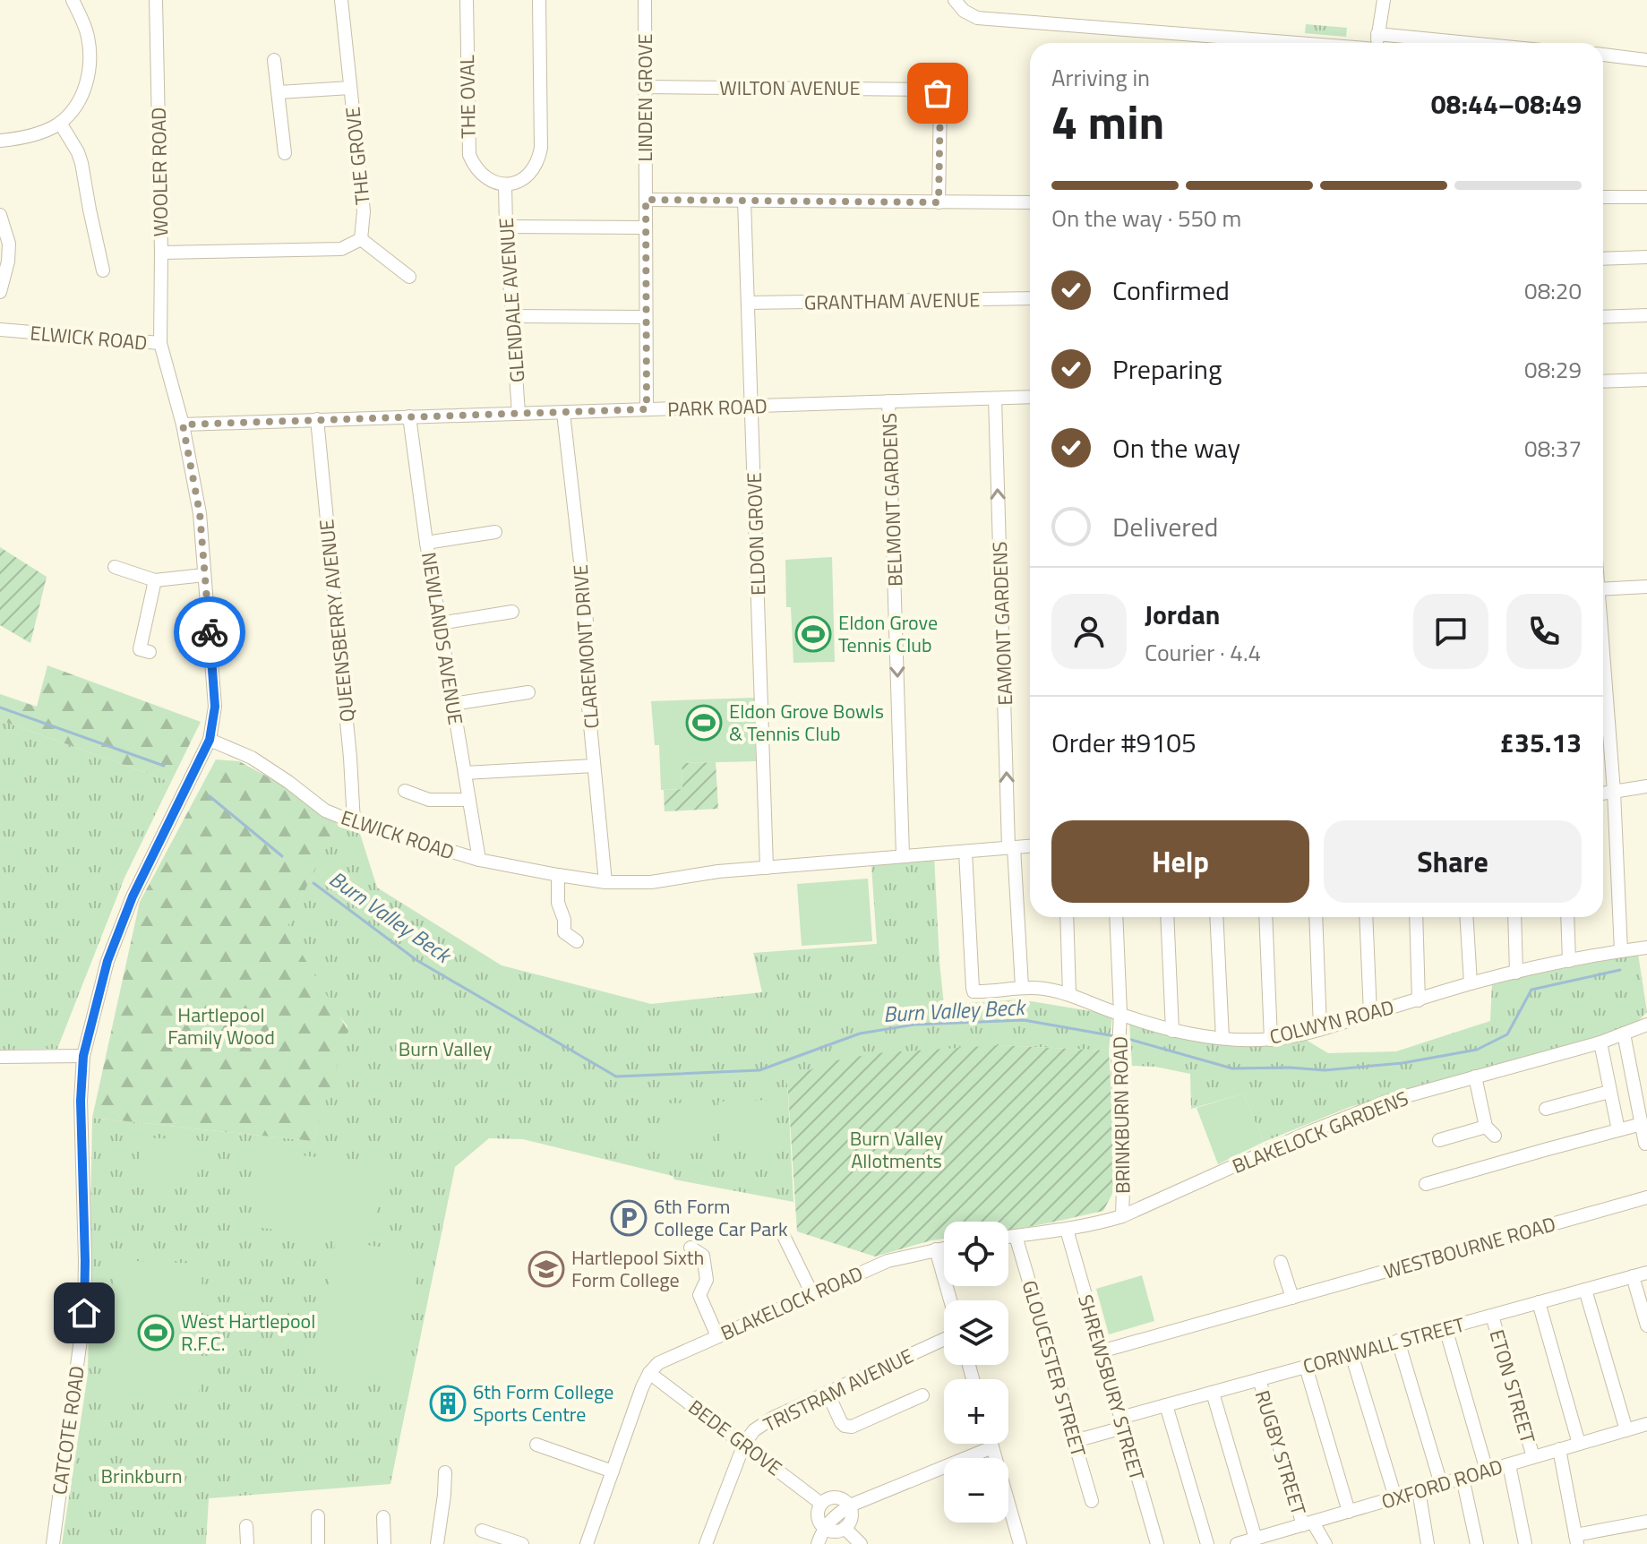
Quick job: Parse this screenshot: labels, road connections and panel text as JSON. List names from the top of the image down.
{
  "streets": {
    "street": [
      "WILTON AVENUE",
      "THE OVAL",
      "LINDEN GROVE",
      "THE GROVE",
      "WOOLER ROAD",
      "GLENDALE AVENUE",
      "GRANTHAM AVENUE",
      "ELWICK ROAD",
      "PARK ROAD",
      "BELMONT GARDENS",
      "ELDON GROVE",
      "QUEENSBERRY AVENUE",
      "EAMONT GARDENS",
      "NEWLANDS AVENUE",
      "CLAREMONT DRIVE",
      "COLWYN ROAD",
      "BRINKBURN ROAD",
      "BLAKELOCK GARDENS",
      "WESTBOURNE ROAD",
      "BLAKELOCK ROAD",
      "CORNWALL STREET",
      "GLOUCESTER STREET",
      "ETON STREET",
      "SHREWSBURY STREET",
      "TRISTRAM AVENUE",
      "CATCOTE ROAD",
      "BEDE GROVE",
      "RUGBY STREET",
      "OXFORD ROAD"
    ]
  },
  "crossings": [
    ["WILTON AVENUE", "LINDEN GROVE"],
    ["THE OVAL", "GLENDALE AVENUE"],
    ["LINDEN GROVE", "PARK ROAD"],
    ["WOOLER ROAD", "ELWICK ROAD"],
    ["GLENDALE AVENUE", "PARK ROAD"],
    ["GRANTHAM AVENUE", "ELDON GROVE"],
    ["ELWICK ROAD", "PARK ROAD"],
    ["ELWICK ROAD", "BELMONT GARDENS"],
    ["ELWICK ROAD", "ELDON GROVE"],
    ["ELWICK ROAD", "QUEENSBERRY AVENUE"],
    ["ELWICK ROAD", "EAMONT GARDENS"],
    ["ELWICK ROAD", "NEWLANDS AVENUE"],
    ["ELWICK ROAD", "CLAREMONT DRIVE"],
    ["ELWICK ROAD", "COLWYN ROAD"],
    ["ELWICK ROAD", "CATCOTE ROAD"],
    ["PARK ROAD", "BELMONT GARDENS"],
    ["PARK ROAD", "ELDON GROVE"],
    ["PARK ROAD", "QUEENSBERRY AVENUE"],
    ["PARK ROAD", "EAMONT GARDENS"],
    ["PARK ROAD", "NEWLANDS AVENUE"],
    ["PARK ROAD", "CLAREMONT DRIVE"],
    ["EAMONT GARDENS", "COLWYN ROAD"],
    ["COLWYN ROAD", "BRINKBURN ROAD"],
    ["BRINKBURN ROAD", "BLAKELOCK GARDENS"],
    ["WESTBOURNE ROAD", "SHREWSBURY STREET"],
    ["BLAKELOCK ROAD", "BEDE GROVE"],
    ["CORNWALL STREET", "GLOUCESTER STREET"],
    ["CORNWALL STREET", "ETON STREET"],
    ["CORNWALL STREET", "SHREWSBURY STREET"],
    ["CORNWALL STREET", "RUGBY STREET"],
    ["ETON STREET", "OXFORD ROAD"],
    ["TRISTRAM AVENUE", "BEDE GROVE"],
    ["RUGBY STREET", "OXFORD ROAD"]
  ],
  "one_way": ["BELMONT GARDENS", "EAMONT GARDENS"],
  "water": ["Burn Valley Beck"],
  "parks": [
    "Hartlepool Family Wood",
    "Burn Valley",
    "Burn Valley Allotments",
    "Brinkburn"
  ],
  "places": {
    "sports": ["Eldon Grove Tennis Club", "Eldon Grove Bowls & Tennis Club", "West Hartlepool R.F.C."],
    "parking": ["6th Form College Car Park"],
    "school or university": ["Hartlepool Sixth Form College"],
    "building": ["6th Form College Sports Centre"]
  },
  "page": {
    "heading": ["4 min", "Arriving in", "08:44–08:49"],
    "panel": [
      "Jordan",
      "Courier · 4.4",
      "Order #9105",
      "£35.13"
    ],
    "bar": "On the way · 550 m",
    "list": [
      ["Confirmed", "08:20"],
      ["Preparing", "08:29"],
      ["On the way", "08:37"],
      "Delivered"
    ],
    "buttons": ["Help", "Share"],
    "map_buttons": ["+", "−"]
  }
}
